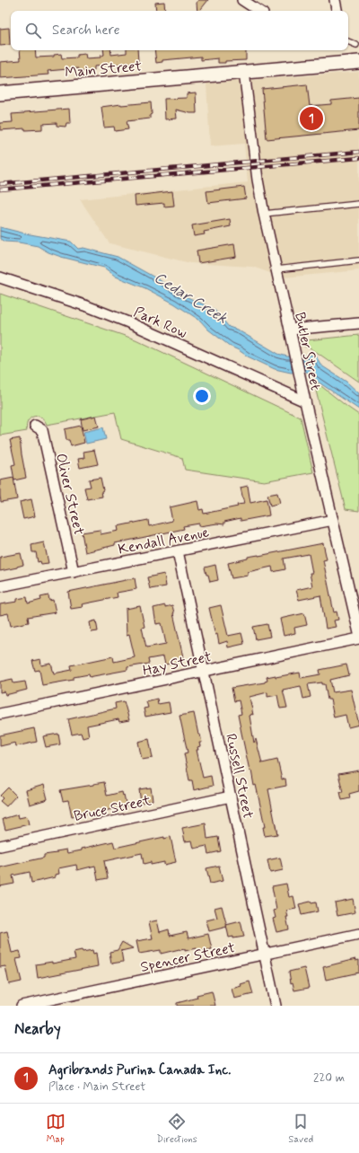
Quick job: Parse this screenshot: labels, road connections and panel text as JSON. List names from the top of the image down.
{
  "streets": {
    "main road": ["Main Street"],
    "street": [
      "Park Row",
      "Butler Street",
      "Oliver Street",
      "Kendall Avenue",
      "Hay Street",
      "Russell Street",
      "Bruce Street",
      "Spencer Street"
    ]
  },
  "crossings": [
    ["Main Street", "Butler Street"],
    ["Park Row", "Butler Street"],
    ["Butler Street", "Kendall Avenue"],
    ["Oliver Street", "Kendall Avenue"],
    ["Kendall Avenue", "Russell Street"],
    ["Hay Street", "Russell Street"],
    ["Russell Street", "Bruce Street"],
    ["Russell Street", "Spencer Street"]
  ],
  "water": ["Cedar Creek"],
  "page": {
    "search": "Search here",
    "pins": "1",
    "heading": "Nearby",
    "list": [
      {
        "mark": "1",
        "name": "Agribrands Purina Canada Inc.",
        "note": "Place · Main Street",
        "value": "220 m"
      }
    ],
    "nav": ["Map", "Directions", "Saved"]
  }
}
